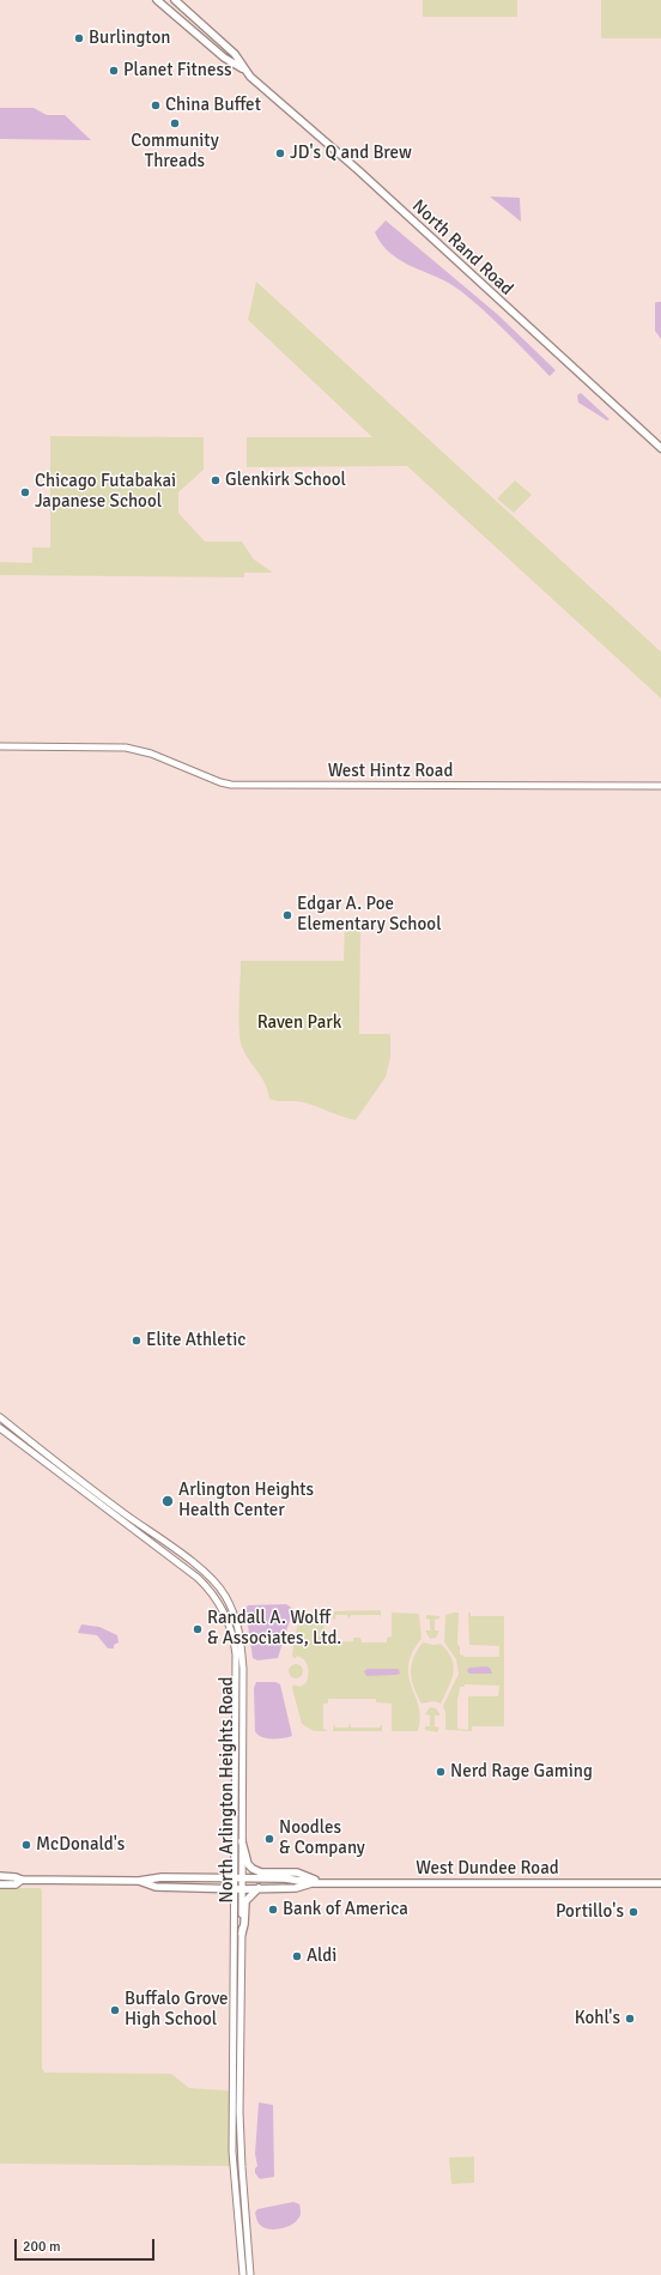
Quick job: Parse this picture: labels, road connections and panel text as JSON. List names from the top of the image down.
{
  "streets": {
    "main road": [
      "North Rand Road",
      "West Hintz Road",
      "North Arlington Heights Road",
      "West Dundee Road"
    ]
  },
  "crossings": [
    ["North Arlington Heights Road", "West Dundee Road"]
  ],
  "parks": ["Raven Park"],
  "places": [
    "Burlington",
    "Planet Fitness",
    "China Buffet",
    "Community Threads",
    "JD's Q and Brew",
    "Glenkirk School",
    "Chicago Futabakai Japanese School",
    "Edgar A. Poe Elementary School",
    "Elite Athletic",
    "Arlington Heights Health Center",
    "Randall A. Wolff & Associates, Ltd.",
    "Nerd Rage Gaming",
    "Noodles & Company",
    "McDonald's",
    "Bank of America",
    "Portillo's",
    "Aldi",
    "Buffalo Grove High School",
    "Kohl's"
  ],
  "scale_bar": "200 m"
}
